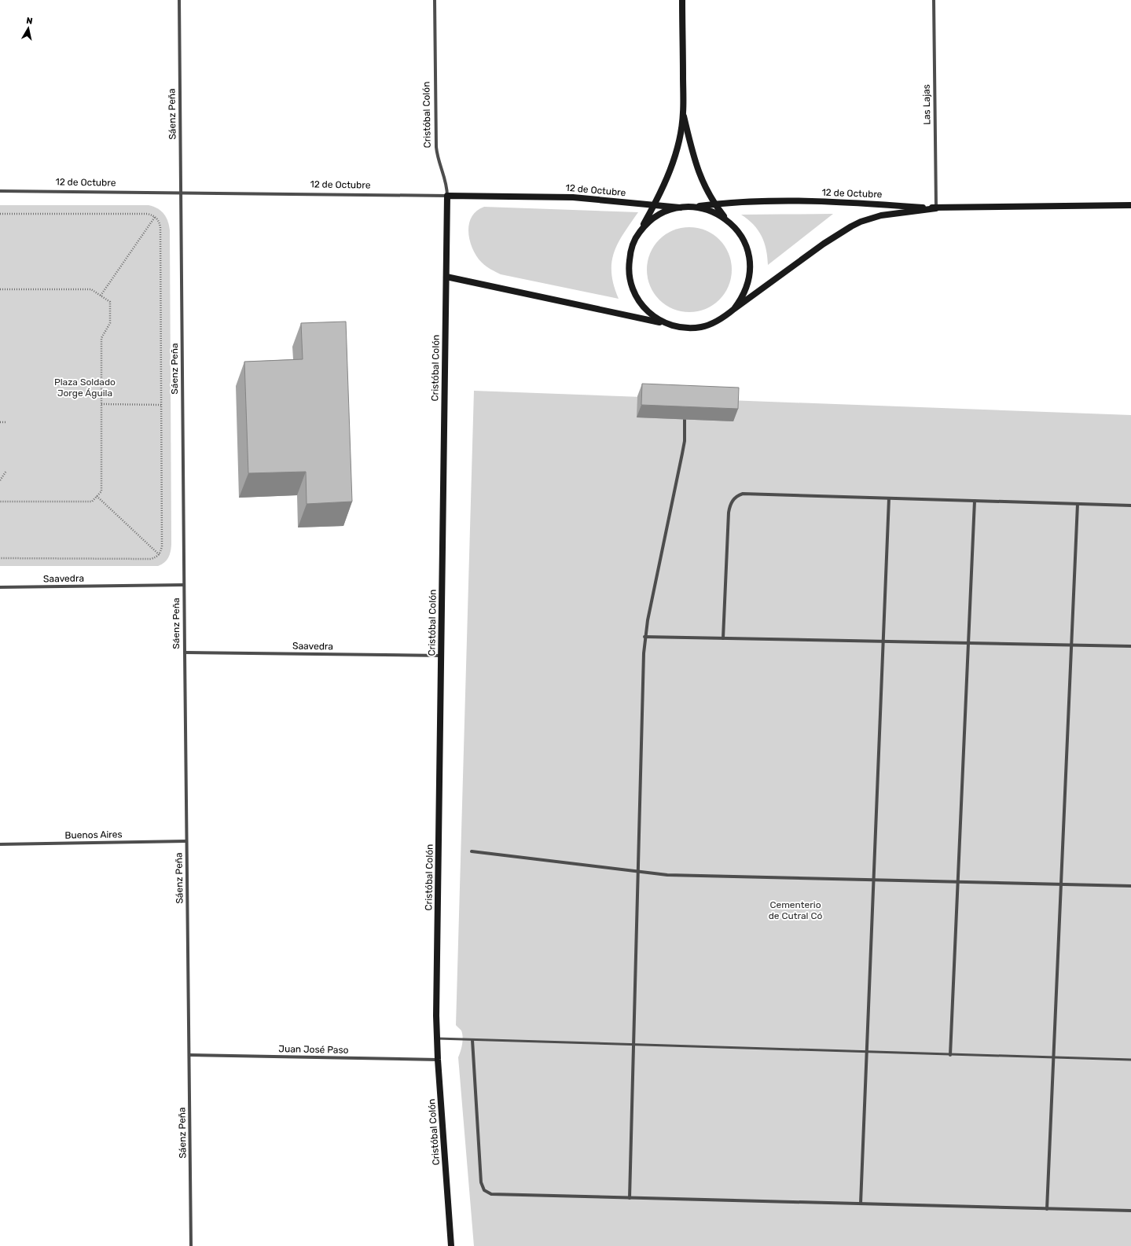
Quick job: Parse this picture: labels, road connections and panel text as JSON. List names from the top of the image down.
{
  "streets": {
    "main road": ["Cristóbal Colón", "12 de Octubre"],
    "street": [
      "Las Lajas",
      "Sáenz Peña",
      "Saavedra",
      "Buenos Aires",
      "Juan José Paso"
    ]
  },
  "crossings": [
    ["Las Lajas", "12 de Octubre"],
    ["Sáenz Peña", "12 de Octubre"],
    ["Sáenz Peña", "Saavedra"],
    ["Sáenz Peña", "Buenos Aires"],
    ["Sáenz Peña", "Juan José Paso"],
    ["Cristóbal Colón", "12 de Octubre"],
    ["Cristóbal Colón", "Saavedra"],
    ["Cristóbal Colón", "Juan José Paso"]
  ],
  "parks": ["Plaza Soldado Jorge Águila", "Cementerio de Cutral Có"],
  "north": "top"
}
